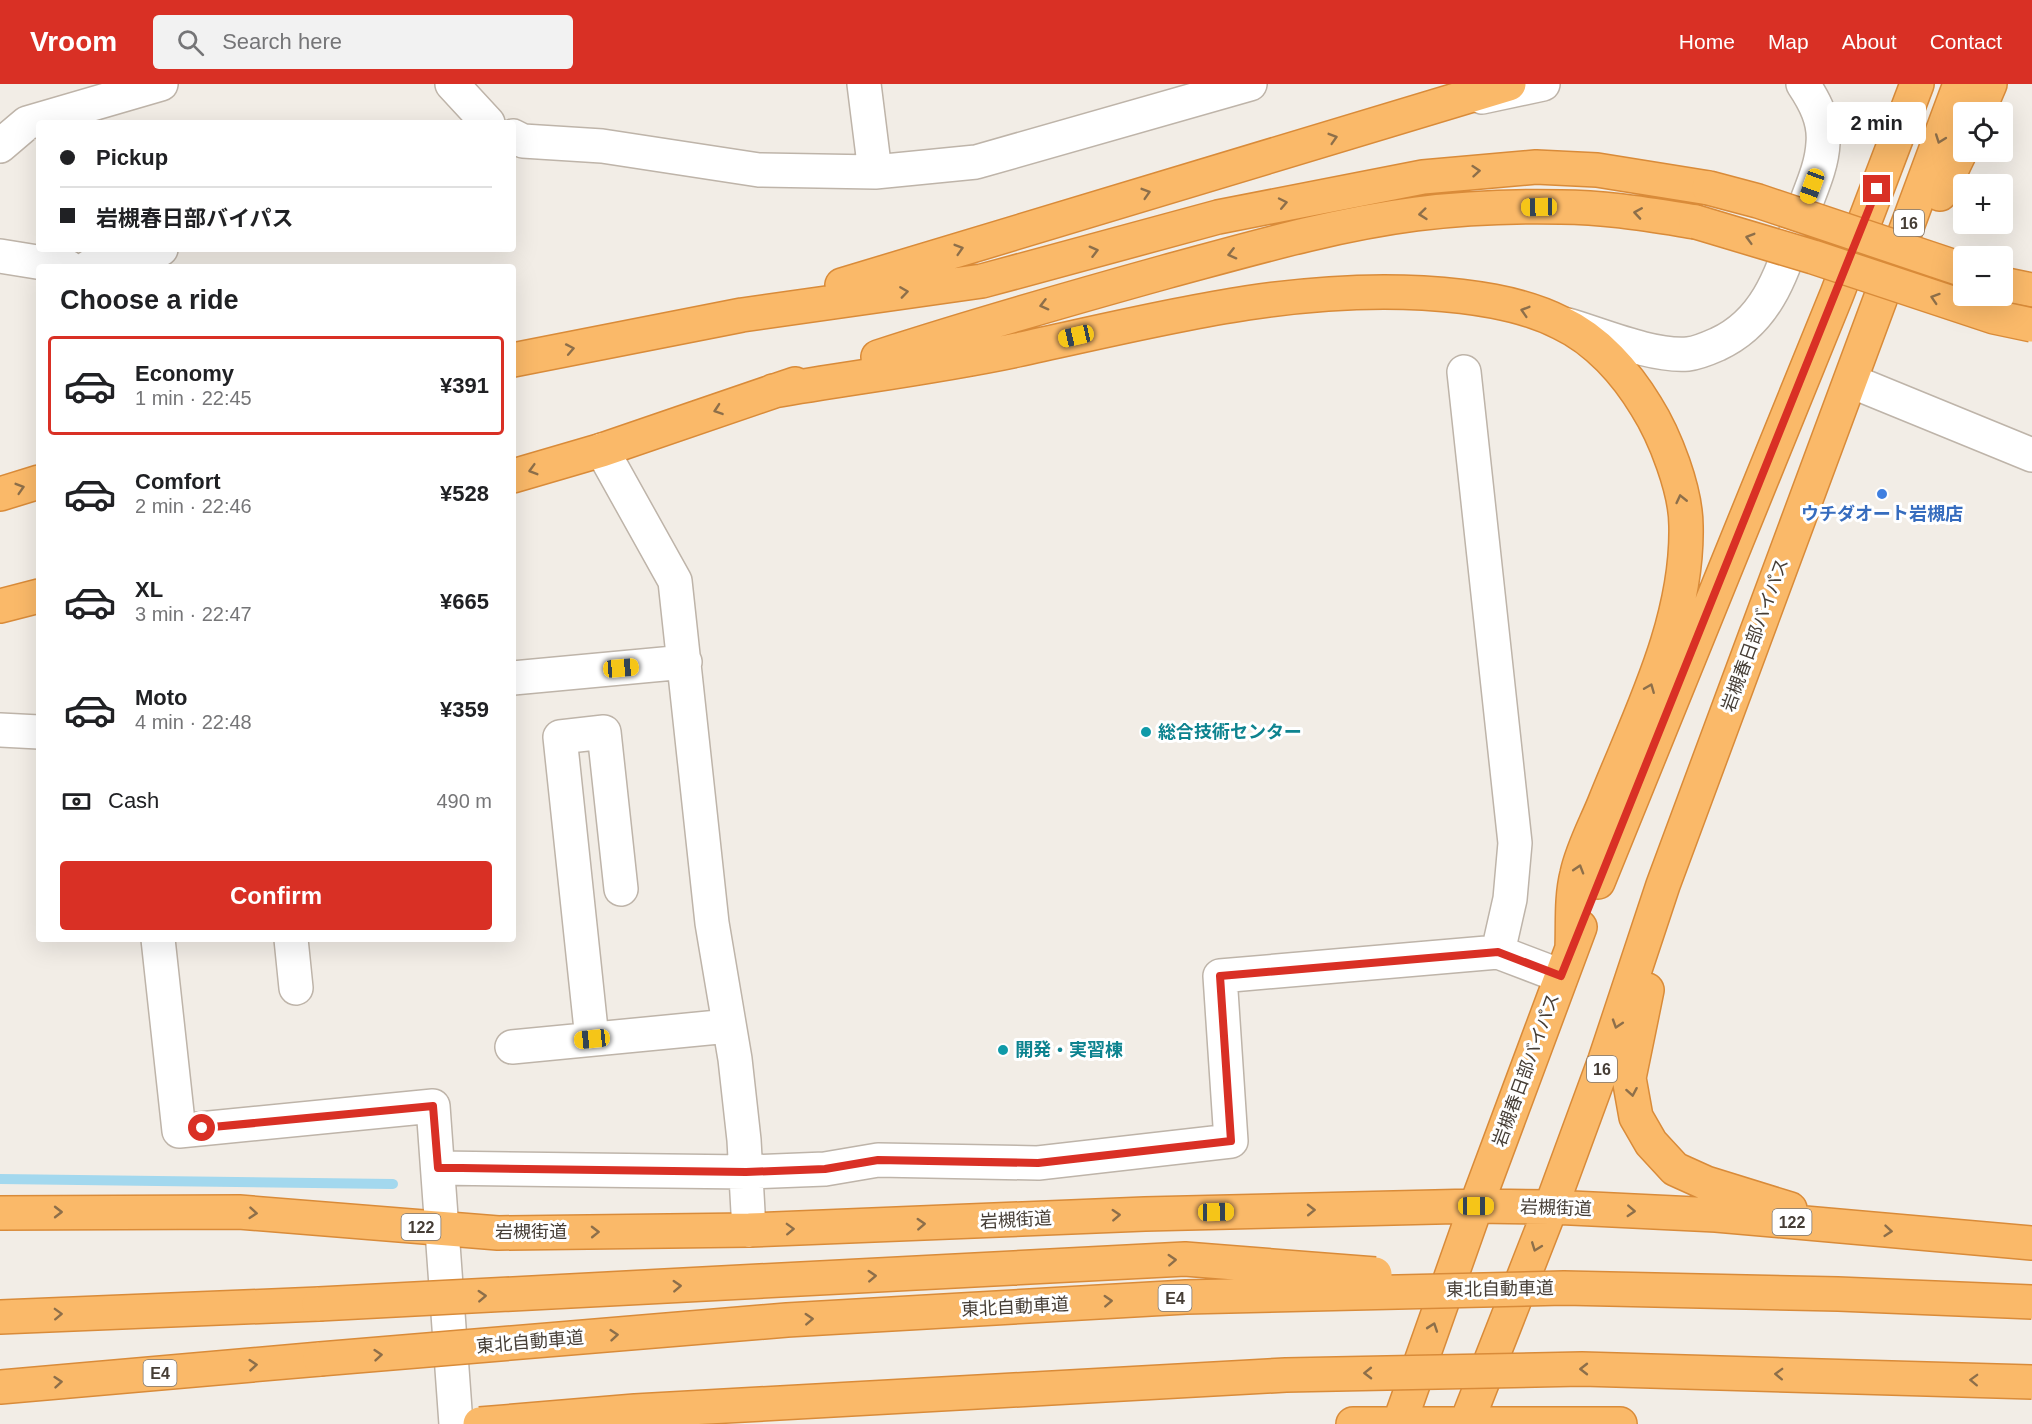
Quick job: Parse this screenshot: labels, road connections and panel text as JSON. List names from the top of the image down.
{
  "streets": {
    "highway": [
      "16",
      "岩槻春日部バイパス",
      "岩槻街道",
      "122",
      "東北自動車道",
      "E4"
    ]
  },
  "crossings": [
    ["岩槻春日部バイパス", "岩槻街道"]
  ],
  "places": ["ウチダオート岩槻店", "総合技術センター", "開発・実習棟"],
  "page": {
    "header": "Vroom",
    "search": "Search here",
    "nav": [
      "Home",
      "Map",
      "About",
      "Contact"
    ],
    "map_buttons": ["+", "−"],
    "bubble": "2 min",
    "banner": ["Pickup", "岩槻春日部バイパス"],
    "heading": "Choose a ride",
    "list": [
      {
        "name": "Economy",
        "note": "1 min · 22:45",
        "value": "¥391"
      },
      {
        "name": "Comfort",
        "note": "2 min · 22:46",
        "value": "¥528"
      },
      {
        "name": "XL",
        "note": "3 min · 22:47",
        "value": "¥665"
      },
      {
        "name": "Moto",
        "note": "4 min · 22:48",
        "value": "¥359"
      }
    ],
    "pay": ["Cash", "490 m"],
    "buttons": "Confirm"
  }
}
